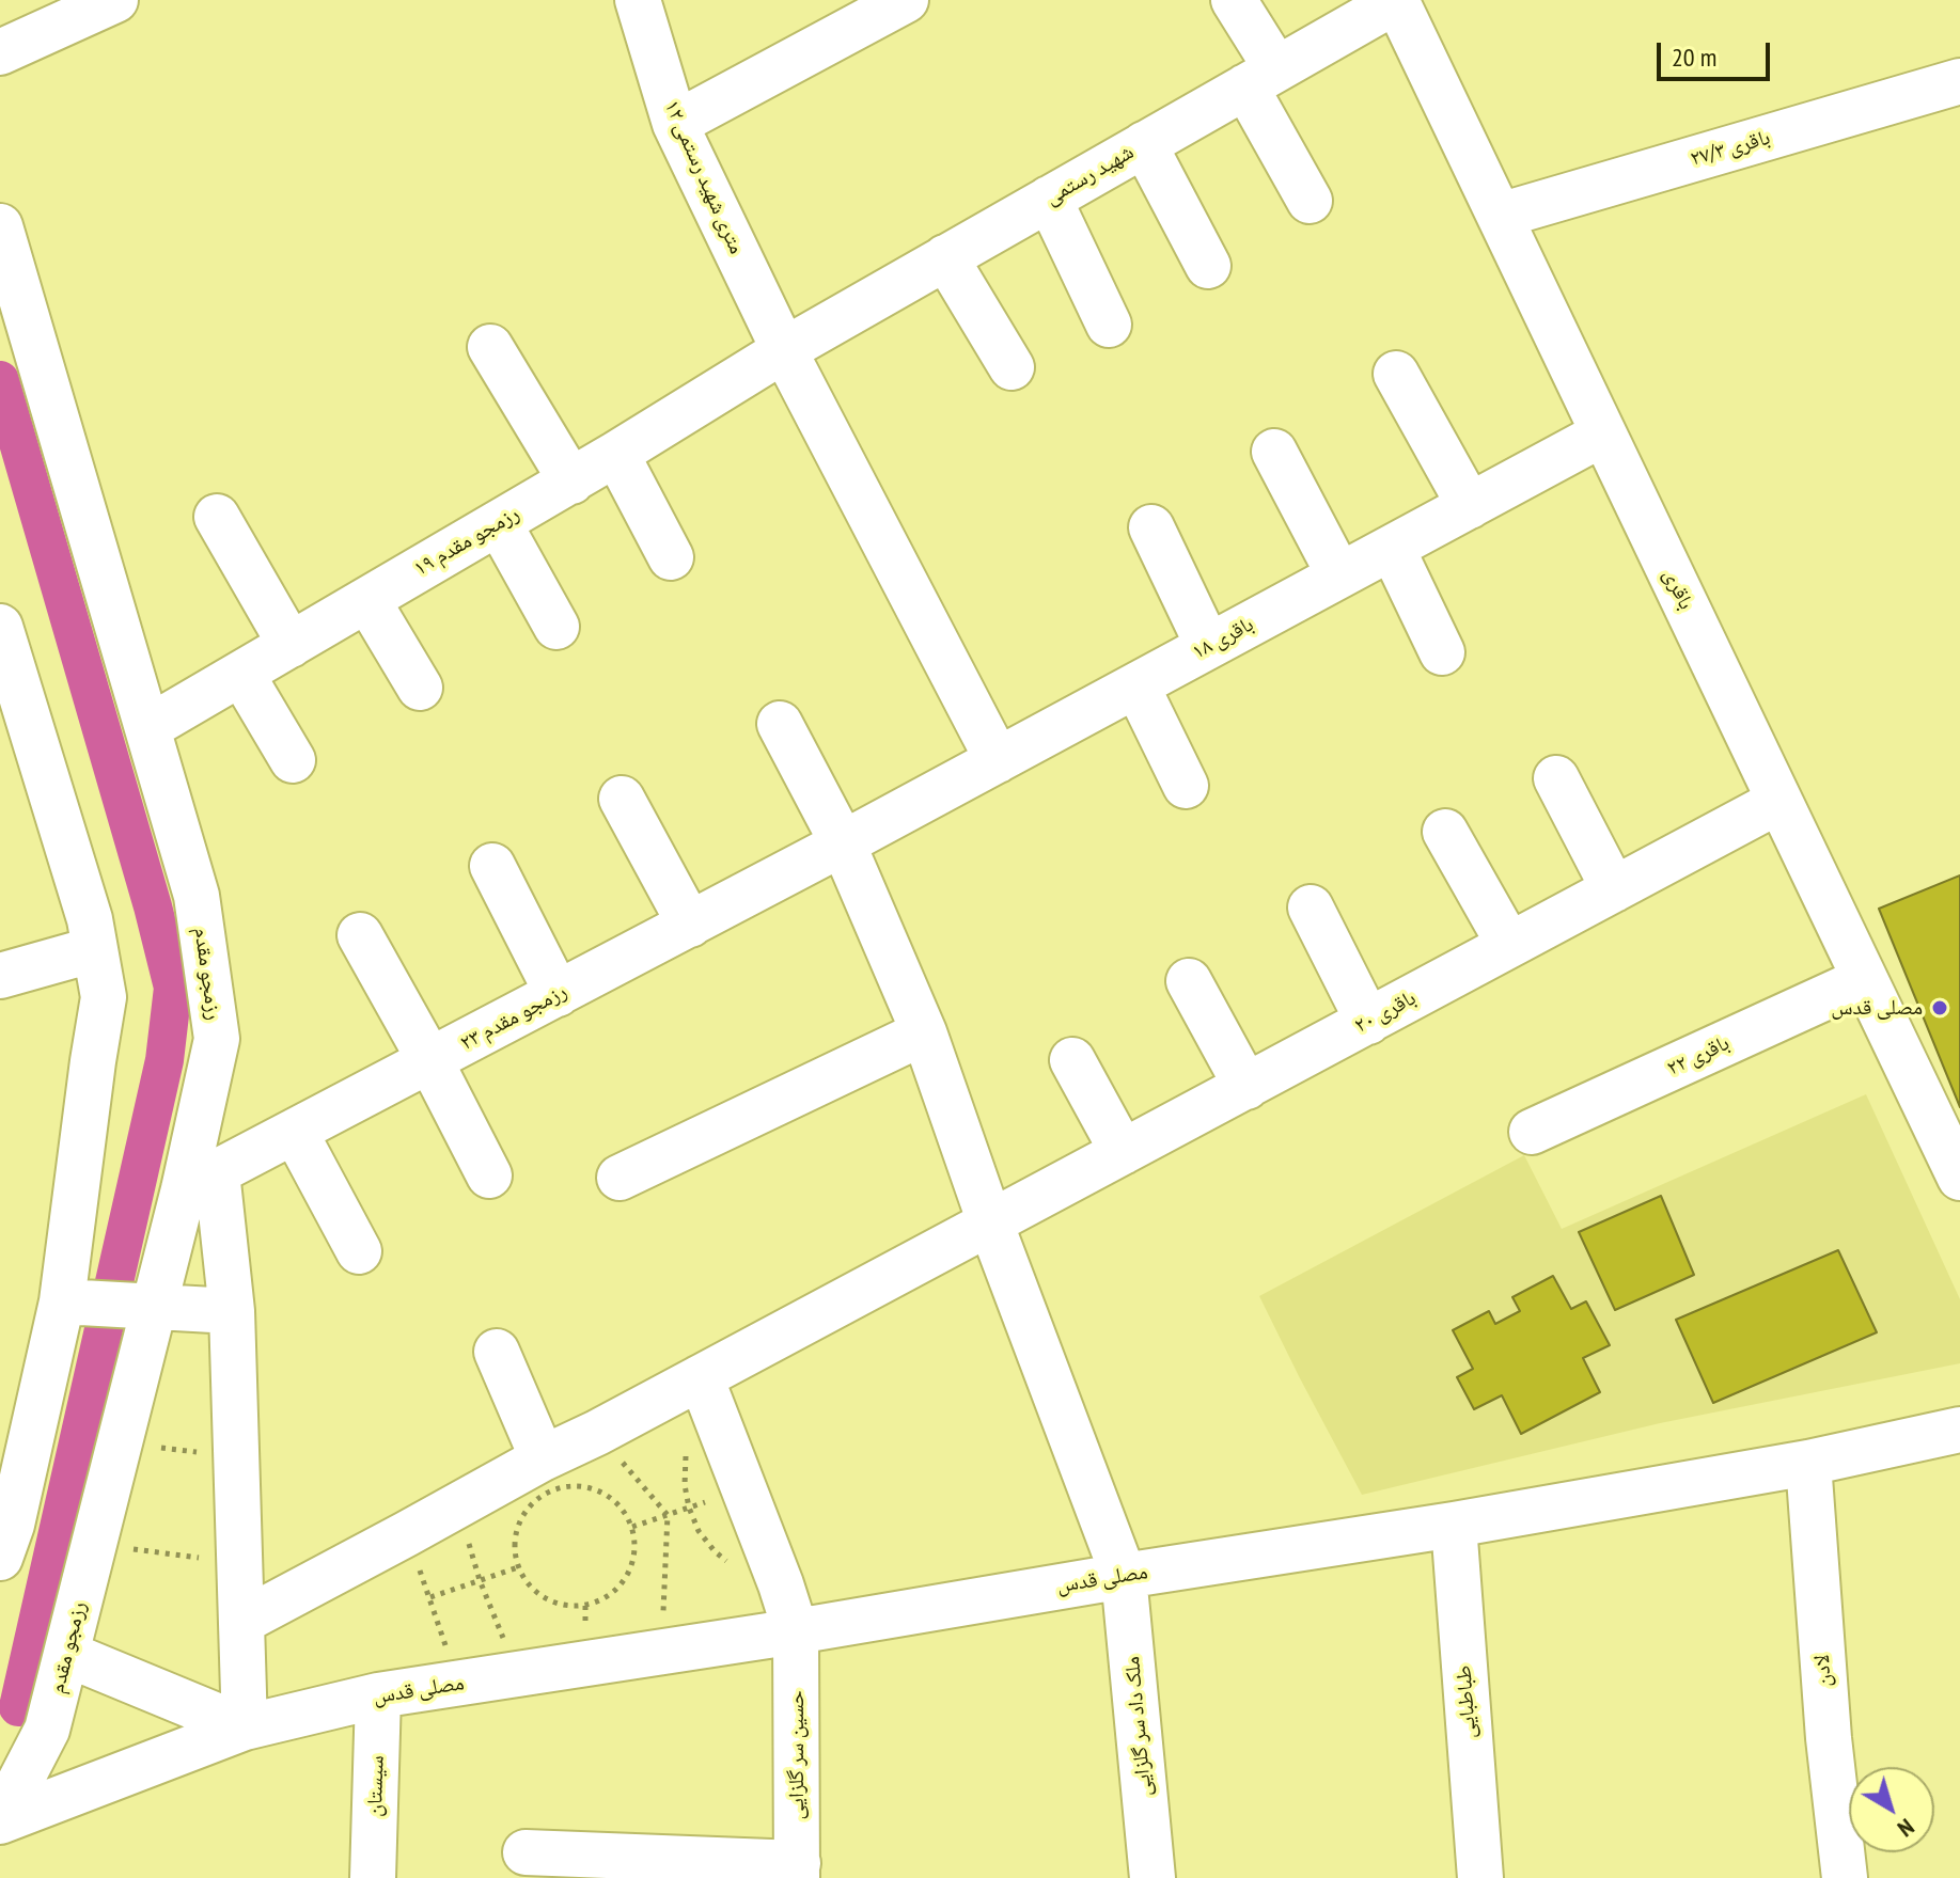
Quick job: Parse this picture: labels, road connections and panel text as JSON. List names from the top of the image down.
{
  "streets": {
    "street": [
      "باقری ۲۷/۳",
      "شهید رستمی",
      "۱۲ متری شهید رستمی",
      "رزمجو مقدم ۱۹",
      "باقری",
      "باقری ۱۸",
      "رزمجو مقدم",
      "باقری ۲۰",
      "رزمجو مقدم ۲۳",
      "باقری ۲۲",
      "مصلی قدس",
      "لادن",
      "طباطبایی",
      "ملک داد سر گلزایی",
      "حسین سر گلزایی",
      "سیستان"
    ]
  },
  "crossings": [
    ["باقری ۲۷/۳", "باقری"],
    ["شهید رستمی", "۱۲ متری شهید رستمی"],
    ["شهید رستمی", "رزمجو مقدم ۱۹"],
    ["شهید رستمی", "باقری"],
    ["۱۲ متری شهید رستمی", "رزمجو مقدم ۱۹"],
    ["۱۲ متری شهید رستمی", "باقری ۱۸"],
    ["رزمجو مقدم ۱۹", "رزمجو مقدم"],
    ["باقری", "باقری ۱۸"],
    ["باقری", "باقری ۲۰"],
    ["باقری", "باقری ۲۲"],
    ["باقری ۱۸", "رزمجو مقدم ۲۳"],
    ["باقری ۱۸", "ملک داد سر گلزایی"],
    ["رزمجو مقدم", "رزمجو مقدم ۲۳"],
    ["رزمجو مقدم", "مصلی قدس"],
    ["باقری ۲۰", "ملک داد سر گلزایی"],
    ["باقری ۲۰", "حسین سر گلزایی"],
    ["رزمجو مقدم ۲۳", "ملک داد سر گلزایی"],
    ["مصلی قدس", "لادن"],
    ["مصلی قدس", "طباطبایی"],
    ["مصلی قدس", "ملک داد سر گلزایی"],
    ["مصلی قدس", "حسین سر گلزایی"],
    ["مصلی قدس", "سیستان"]
  ],
  "places": ["مصلی قدس"],
  "scale_bar": "20 m",
  "north": "bottom right"
}
